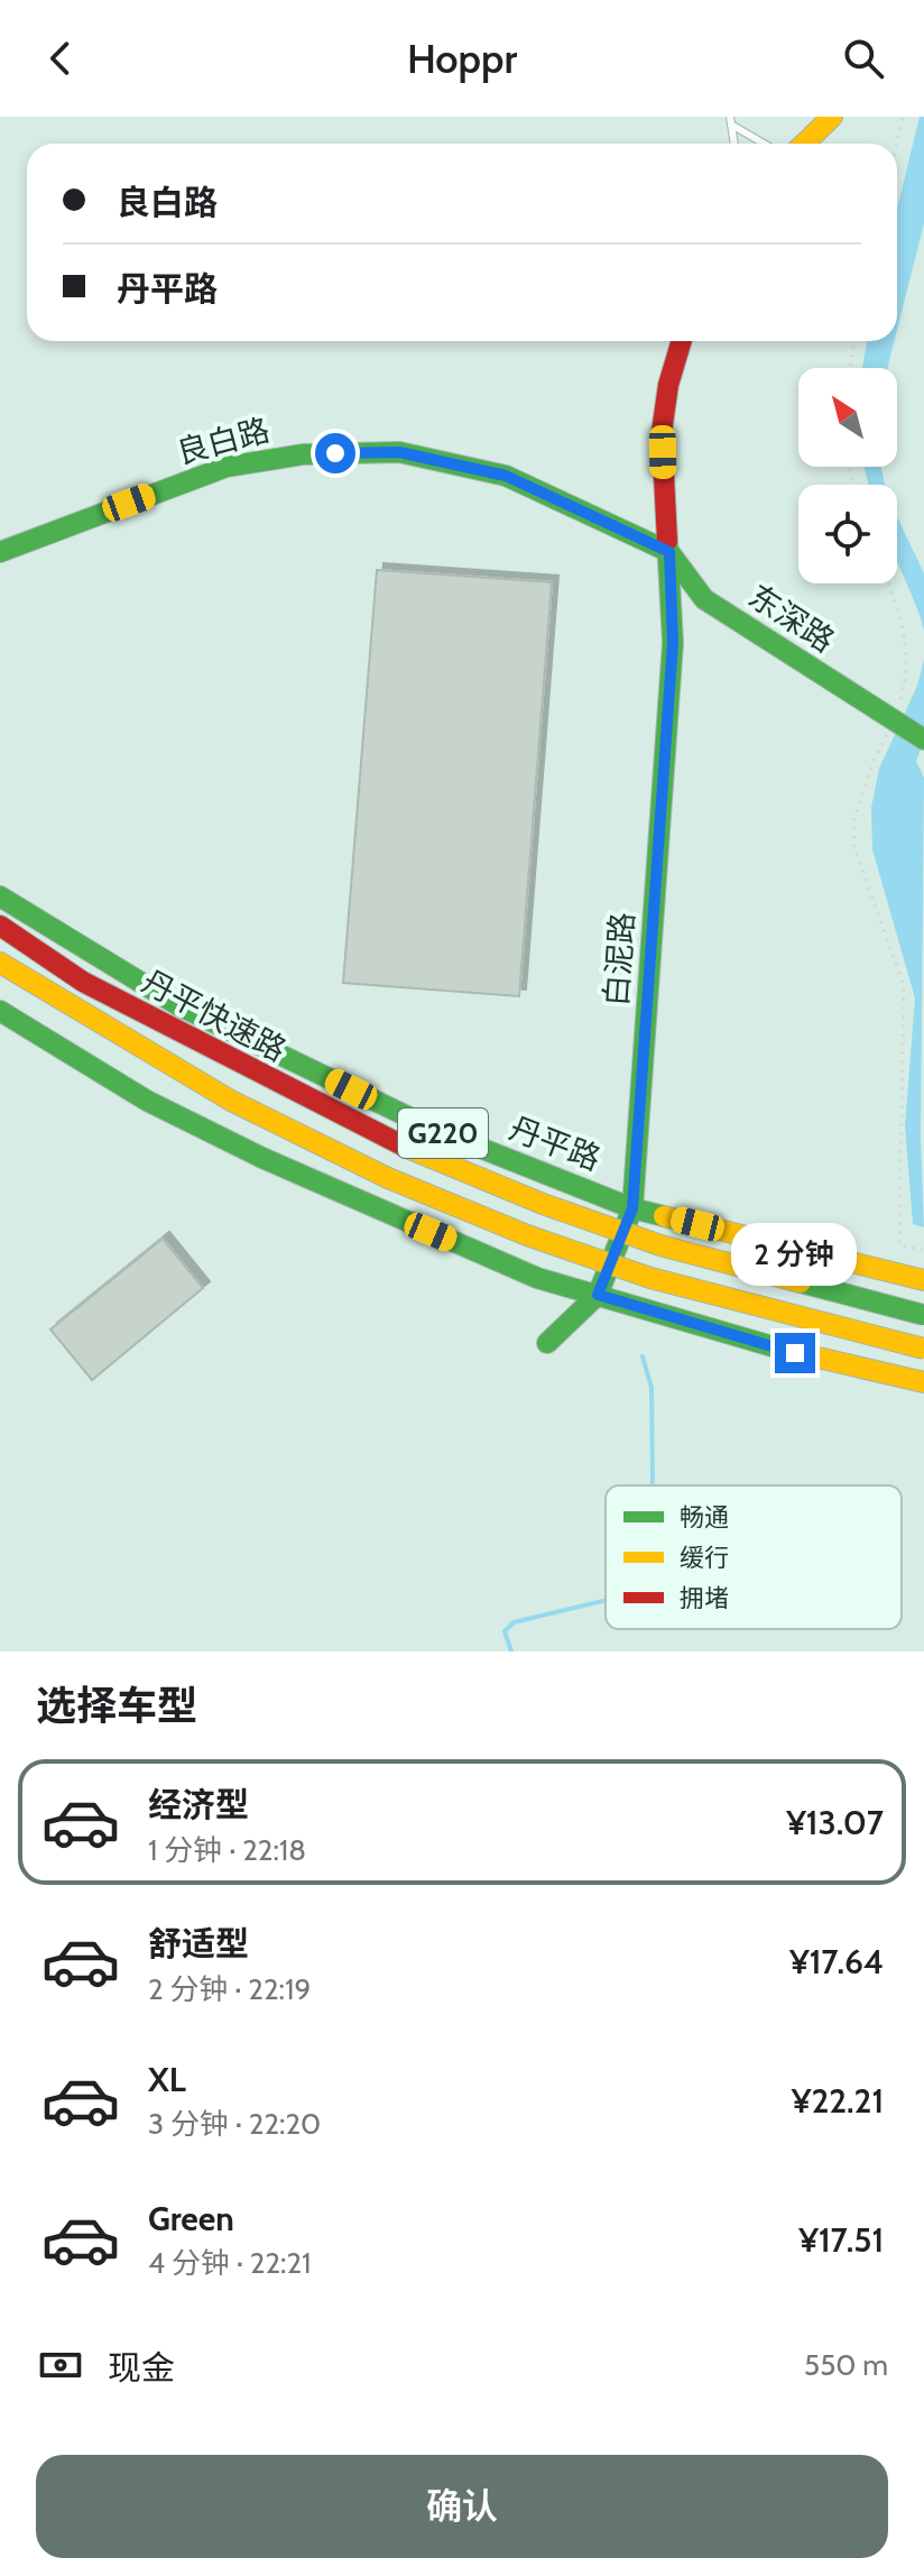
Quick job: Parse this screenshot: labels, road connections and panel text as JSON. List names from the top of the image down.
{
  "streets": {
    "main road": [
      "良白路",
      "东深路",
      "白泥路",
      "丹平快速路",
      "G220",
      "丹平路"
    ]
  },
  "crossings": [
    ["良白路", "东深路"],
    ["良白路", "白泥路"],
    ["东深路", "白泥路"],
    ["白泥路", "丹平路"]
  ],
  "legend": ["畅通", "缓行", "拥堵"],
  "north": "top left",
  "page": {
    "header": "Hoppr",
    "banner": ["良白路", "丹平路"],
    "bubble": "2 分钟",
    "heading": "选择车型",
    "list": [
      {
        "name": "经济型",
        "note": "1 分钟 · 22:18",
        "value": "¥13.07"
      },
      {
        "name": "舒适型",
        "note": "2 分钟 · 22:19",
        "value": "¥17.64"
      },
      {
        "name": "XL",
        "note": "3 分钟 · 22:20",
        "value": "¥22.21"
      },
      {
        "name": "Green",
        "note": "4 分钟 · 22:21",
        "value": "¥17.51"
      }
    ],
    "pay": ["现金", "550 m"],
    "buttons": "确认"
  }
}
